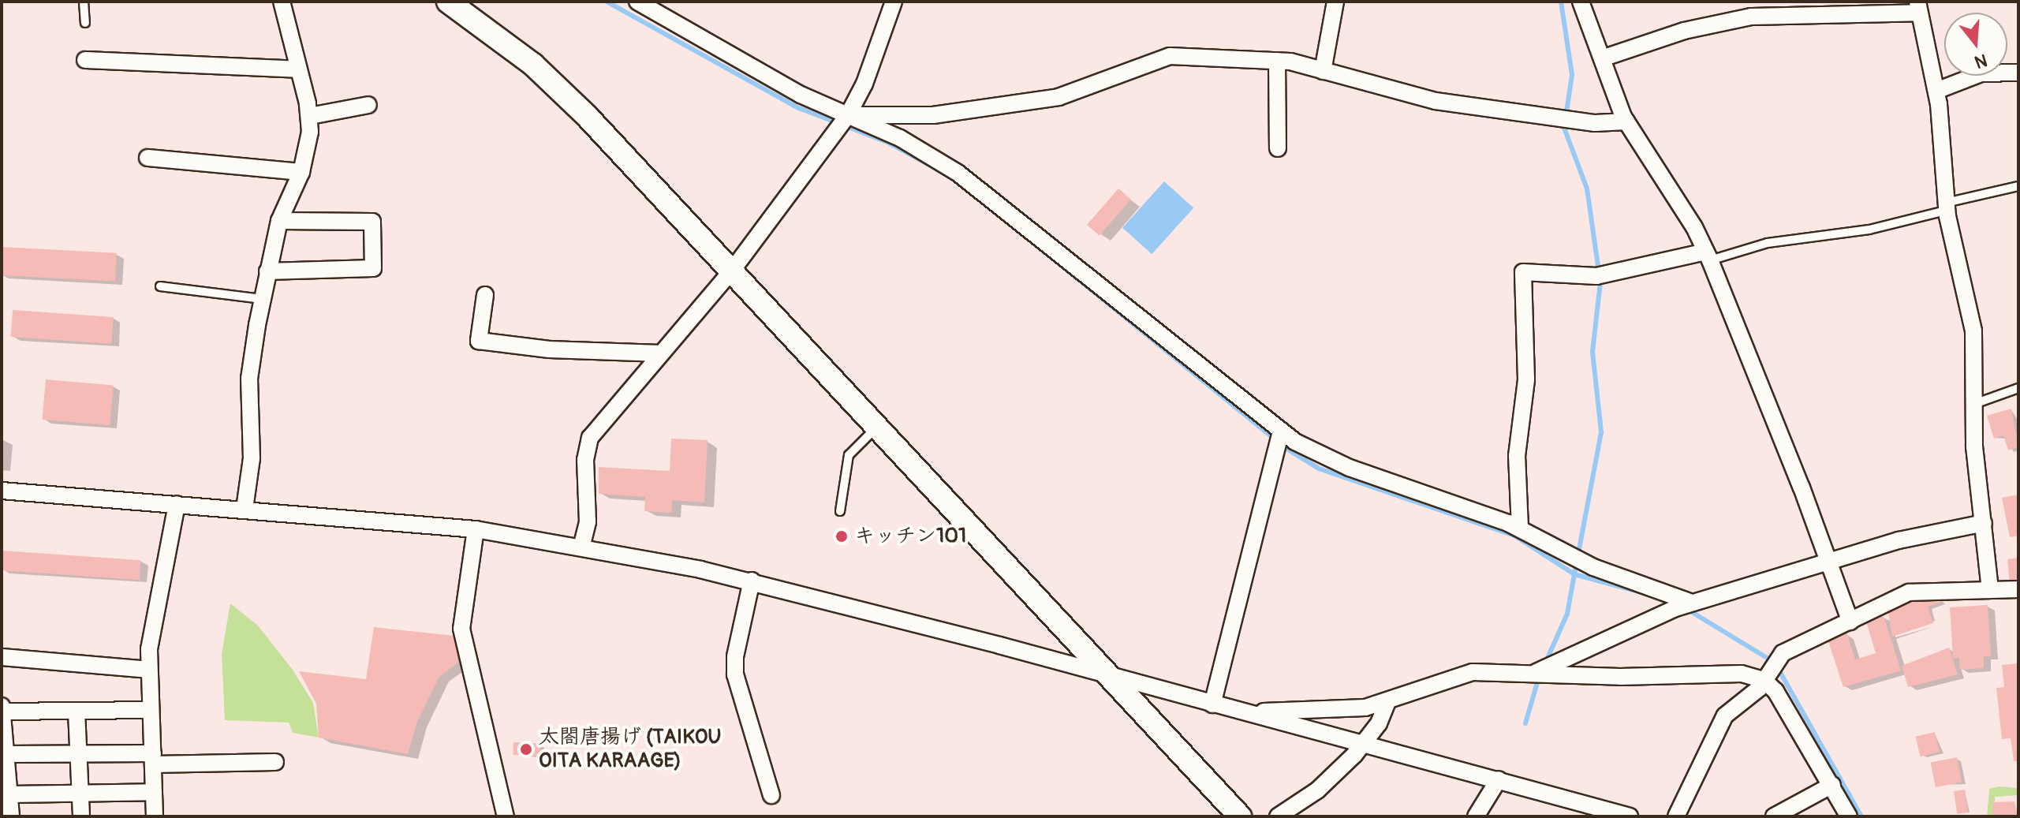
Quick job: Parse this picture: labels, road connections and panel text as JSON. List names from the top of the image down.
{
  "places": ["キッチン101", "太閤唐揚げ (TAIKOU OITA KARAAGE)"],
  "north": "bottom"
}
